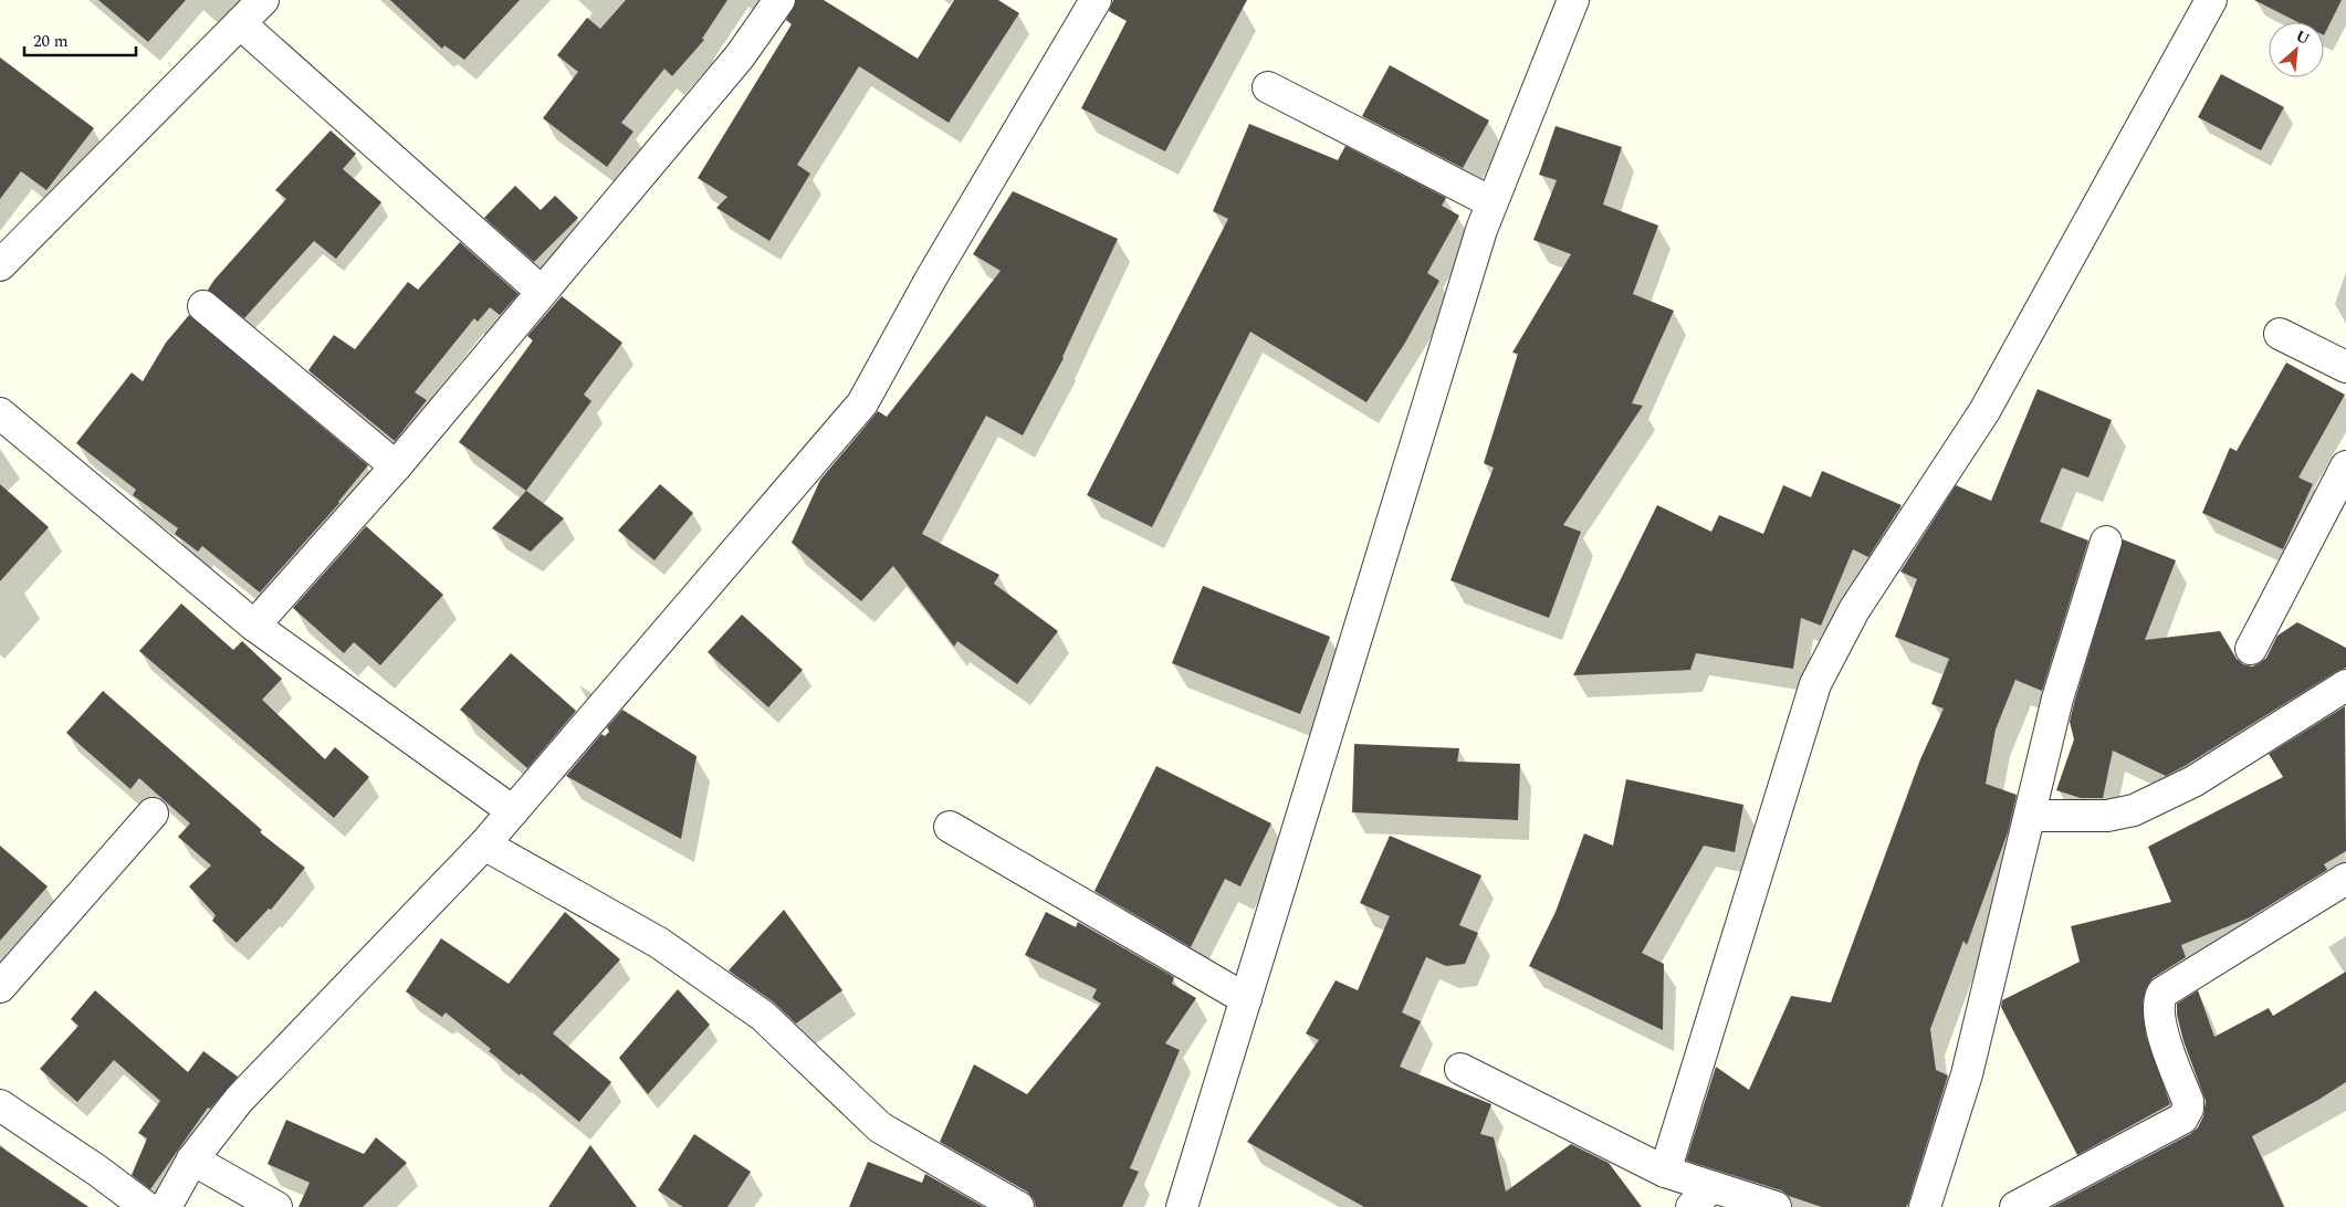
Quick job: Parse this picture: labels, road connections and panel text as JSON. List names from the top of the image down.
{
  "scale_bar": "20 m",
  "north": "top right"
}
